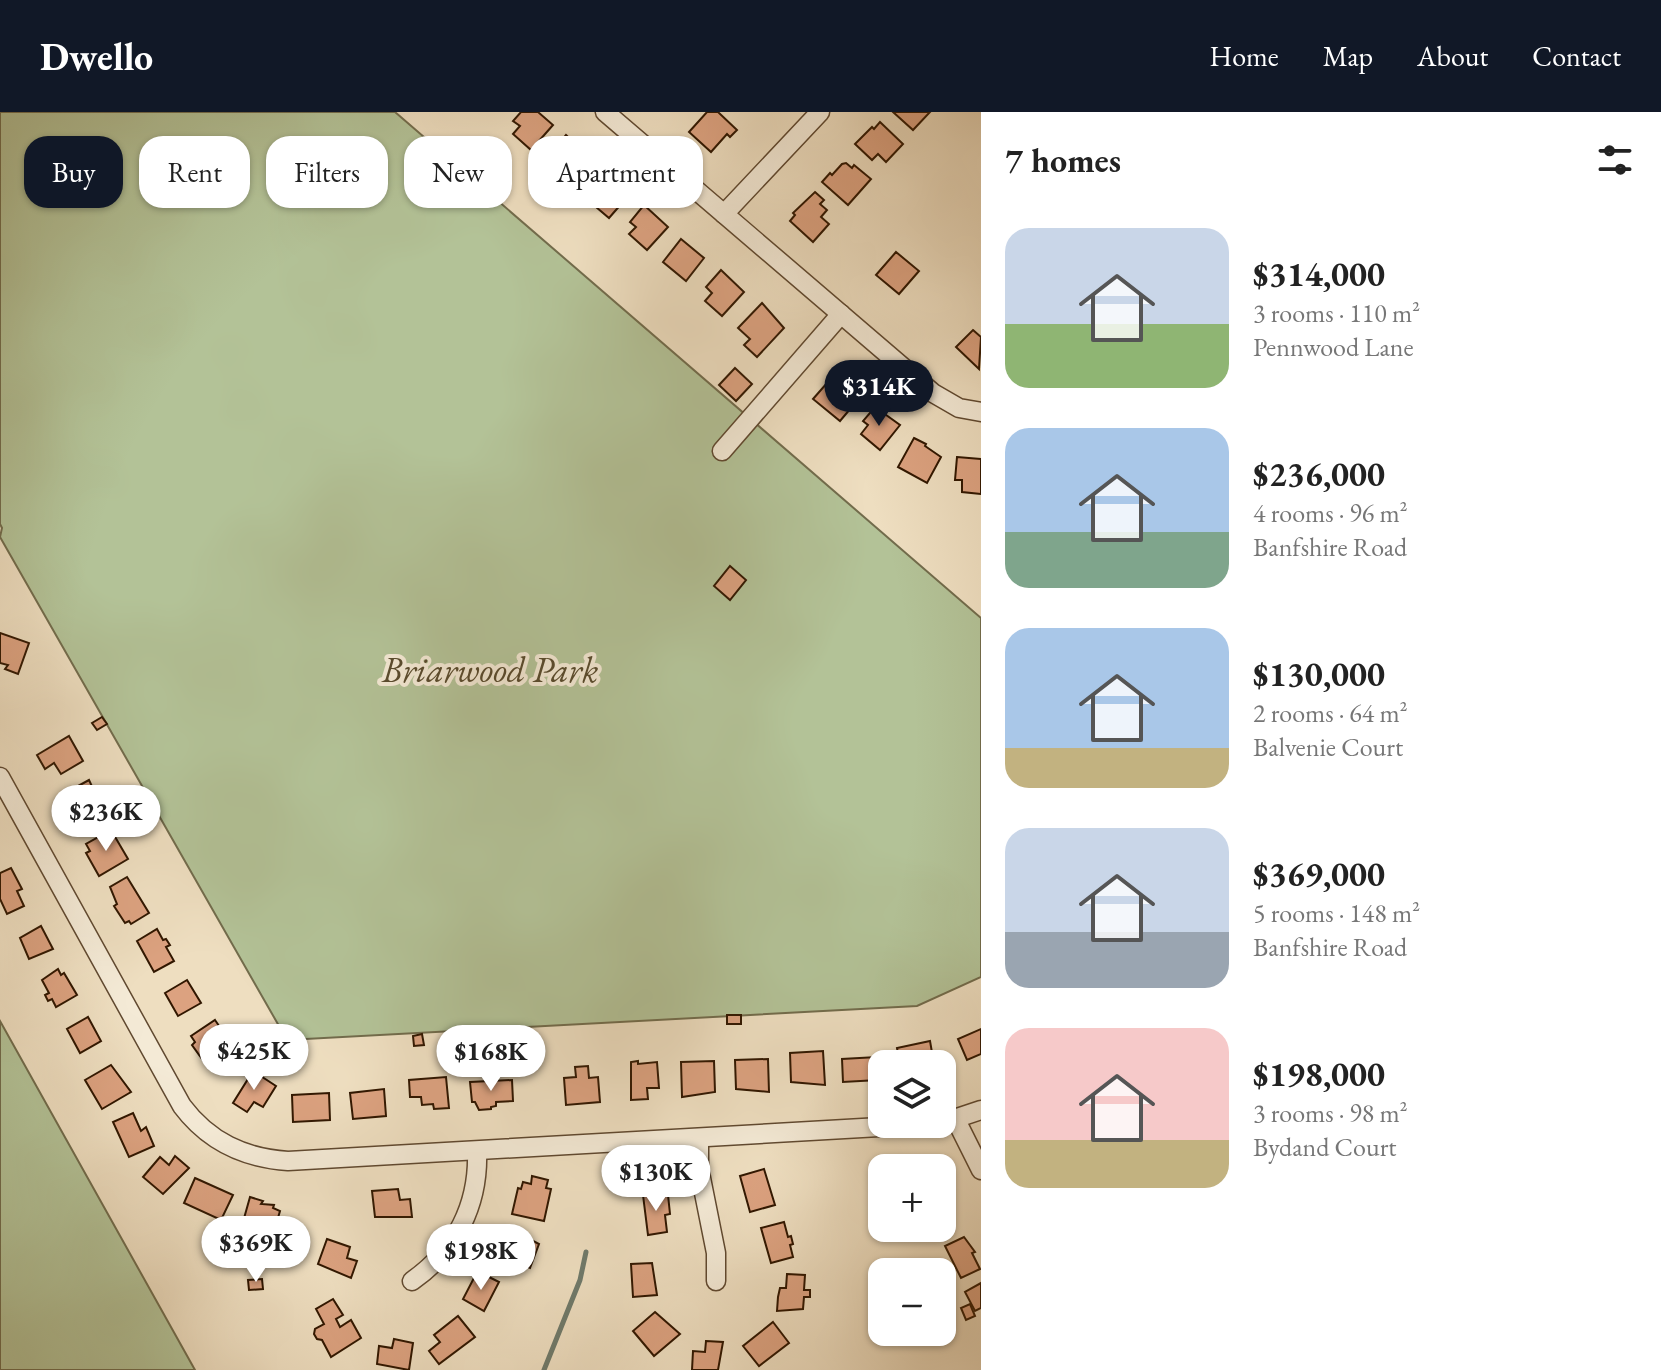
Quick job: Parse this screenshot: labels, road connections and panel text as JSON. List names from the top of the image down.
{
  "parks": ["Briarwood Park"],
  "page": {
    "header": "Dwello",
    "nav": [
      "Home",
      "Map",
      "About",
      "Contact"
    ],
    "heading": "7 homes",
    "chip": [
      "Buy",
      "Rent",
      "Filters",
      "New",
      "Apartment"
    ],
    "list": [
      {
        "name": "$314,000",
        "note": "3 rooms · 110 m² · Pennwood Lane"
      },
      {
        "name": "$236,000",
        "note": "4 rooms · 96 m² · Banfshire Road"
      },
      {
        "name": "$130,000",
        "note": "2 rooms · 64 m² · Balvenie Court"
      },
      {
        "name": "$369,000",
        "note": "5 rooms · 148 m² · Banfshire Road"
      },
      {
        "name": "$198,000",
        "note": "3 rooms · 98 m² · Bydand Court"
      }
    ],
    "price": [
      "$314K",
      "$236K",
      "$425K",
      "$168K",
      "$130K",
      "$369K",
      "$198K"
    ],
    "map_buttons": ["+", "−"]
  }
}
